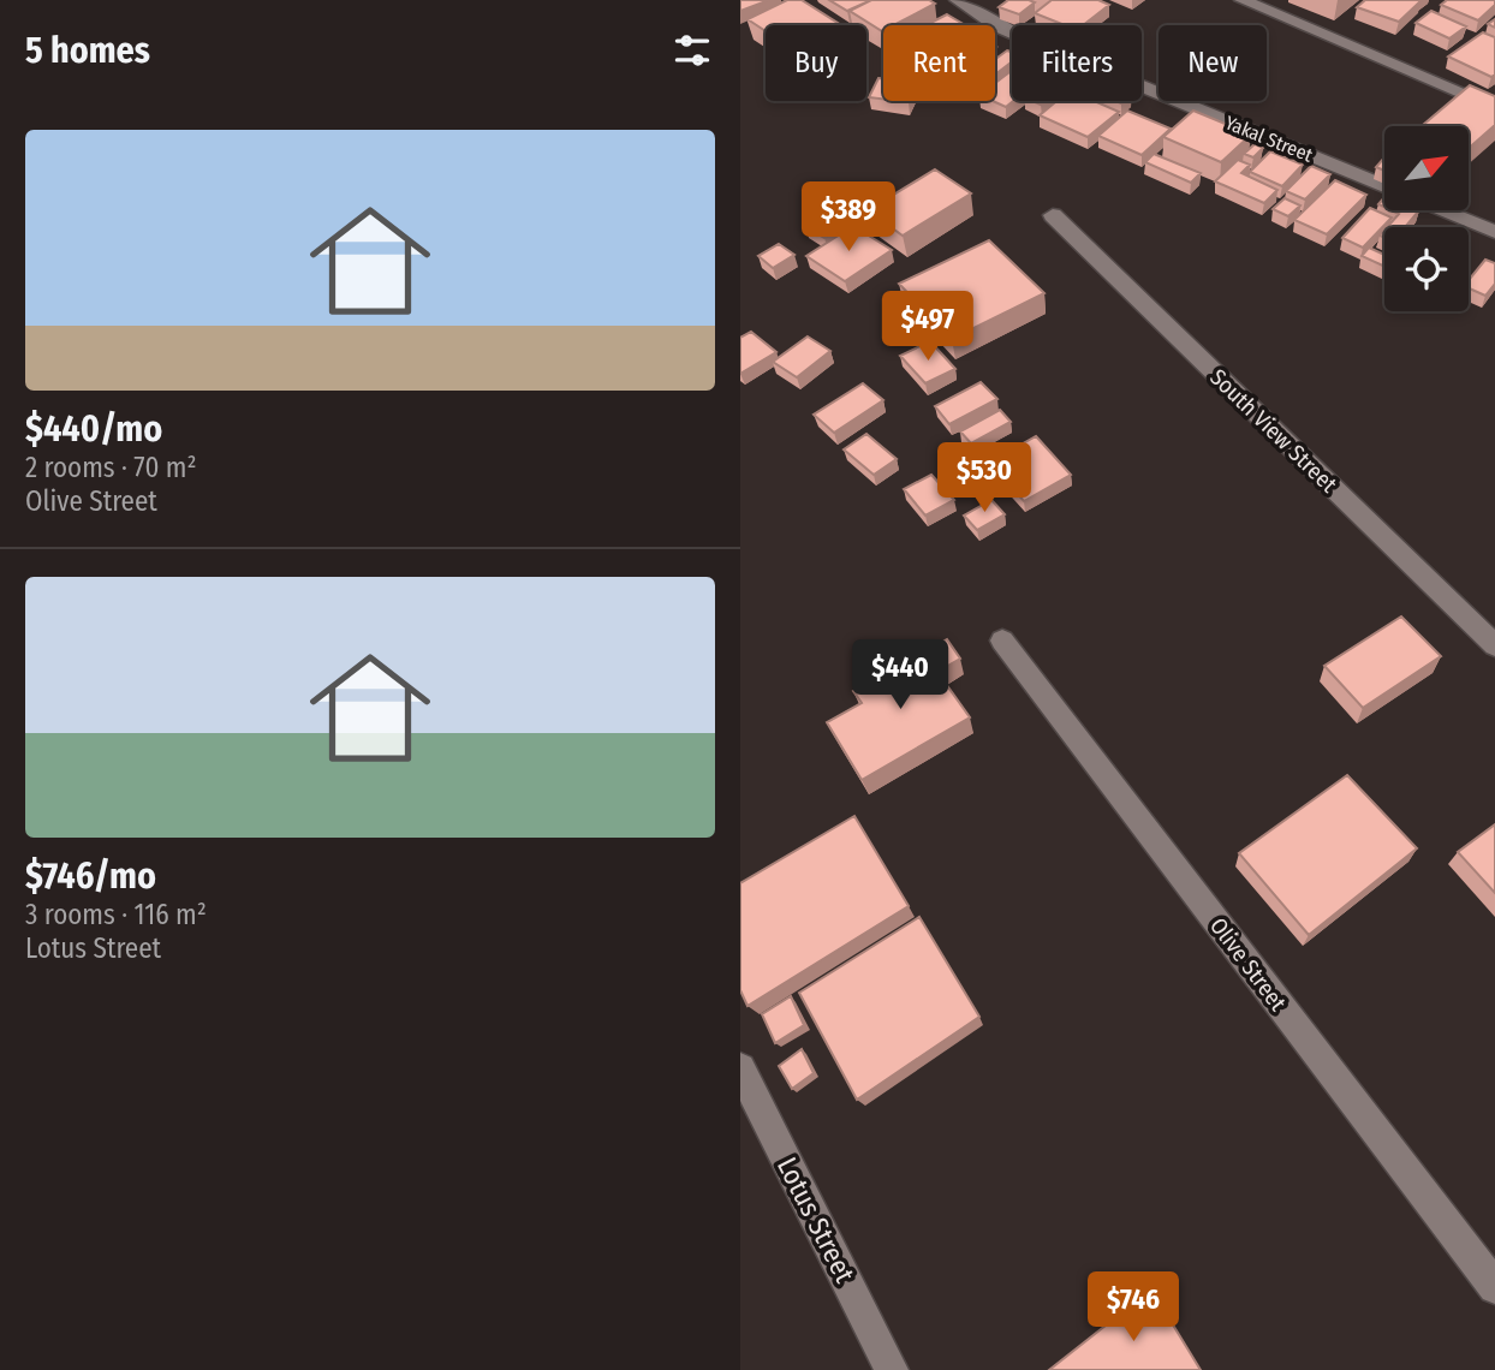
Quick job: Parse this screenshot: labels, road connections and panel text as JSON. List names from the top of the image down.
{
  "streets": {
    "street": [
      "Yakal Street",
      "South View Street",
      "Olive Street",
      "Lotus Street"
    ]
  },
  "north": "top right",
  "page": {
    "heading": "5 homes",
    "chip": [
      "Buy",
      "Rent",
      "Filters",
      "New"
    ],
    "list": [
      {
        "name": "$440/mo",
        "note": "2 rooms · 70 m² · Olive Street"
      },
      {
        "name": "$746/mo",
        "note": "3 rooms · 116 m² · Lotus Street"
      }
    ],
    "price": [
      "$389",
      "$497",
      "$530",
      "$440",
      "$746"
    ]
  }
}
